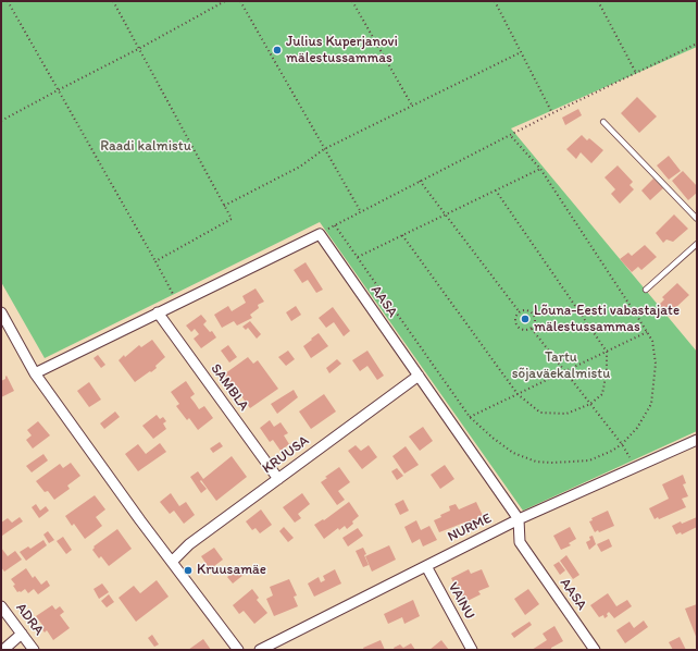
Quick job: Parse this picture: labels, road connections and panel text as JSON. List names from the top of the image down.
{
  "streets": {
    "street": [
      "AASA",
      "SAMBLA",
      "KRUUSA",
      "NURME",
      "VAINU",
      "ADRA"
    ]
  },
  "crossings": [
    ["AASA", "KRUUSA"],
    ["AASA", "NURME"],
    ["SAMBLA", "KRUUSA"],
    ["NURME", "VAINU"]
  ],
  "parks": ["Raadi kalmistu", "Tartu sõjaväekalmistu"],
  "places": ["Julius Kuperjanovi mälestussammas", "Lõuna-Eesti vabastajate mälestussammas", "Kruusamäe"]
}
